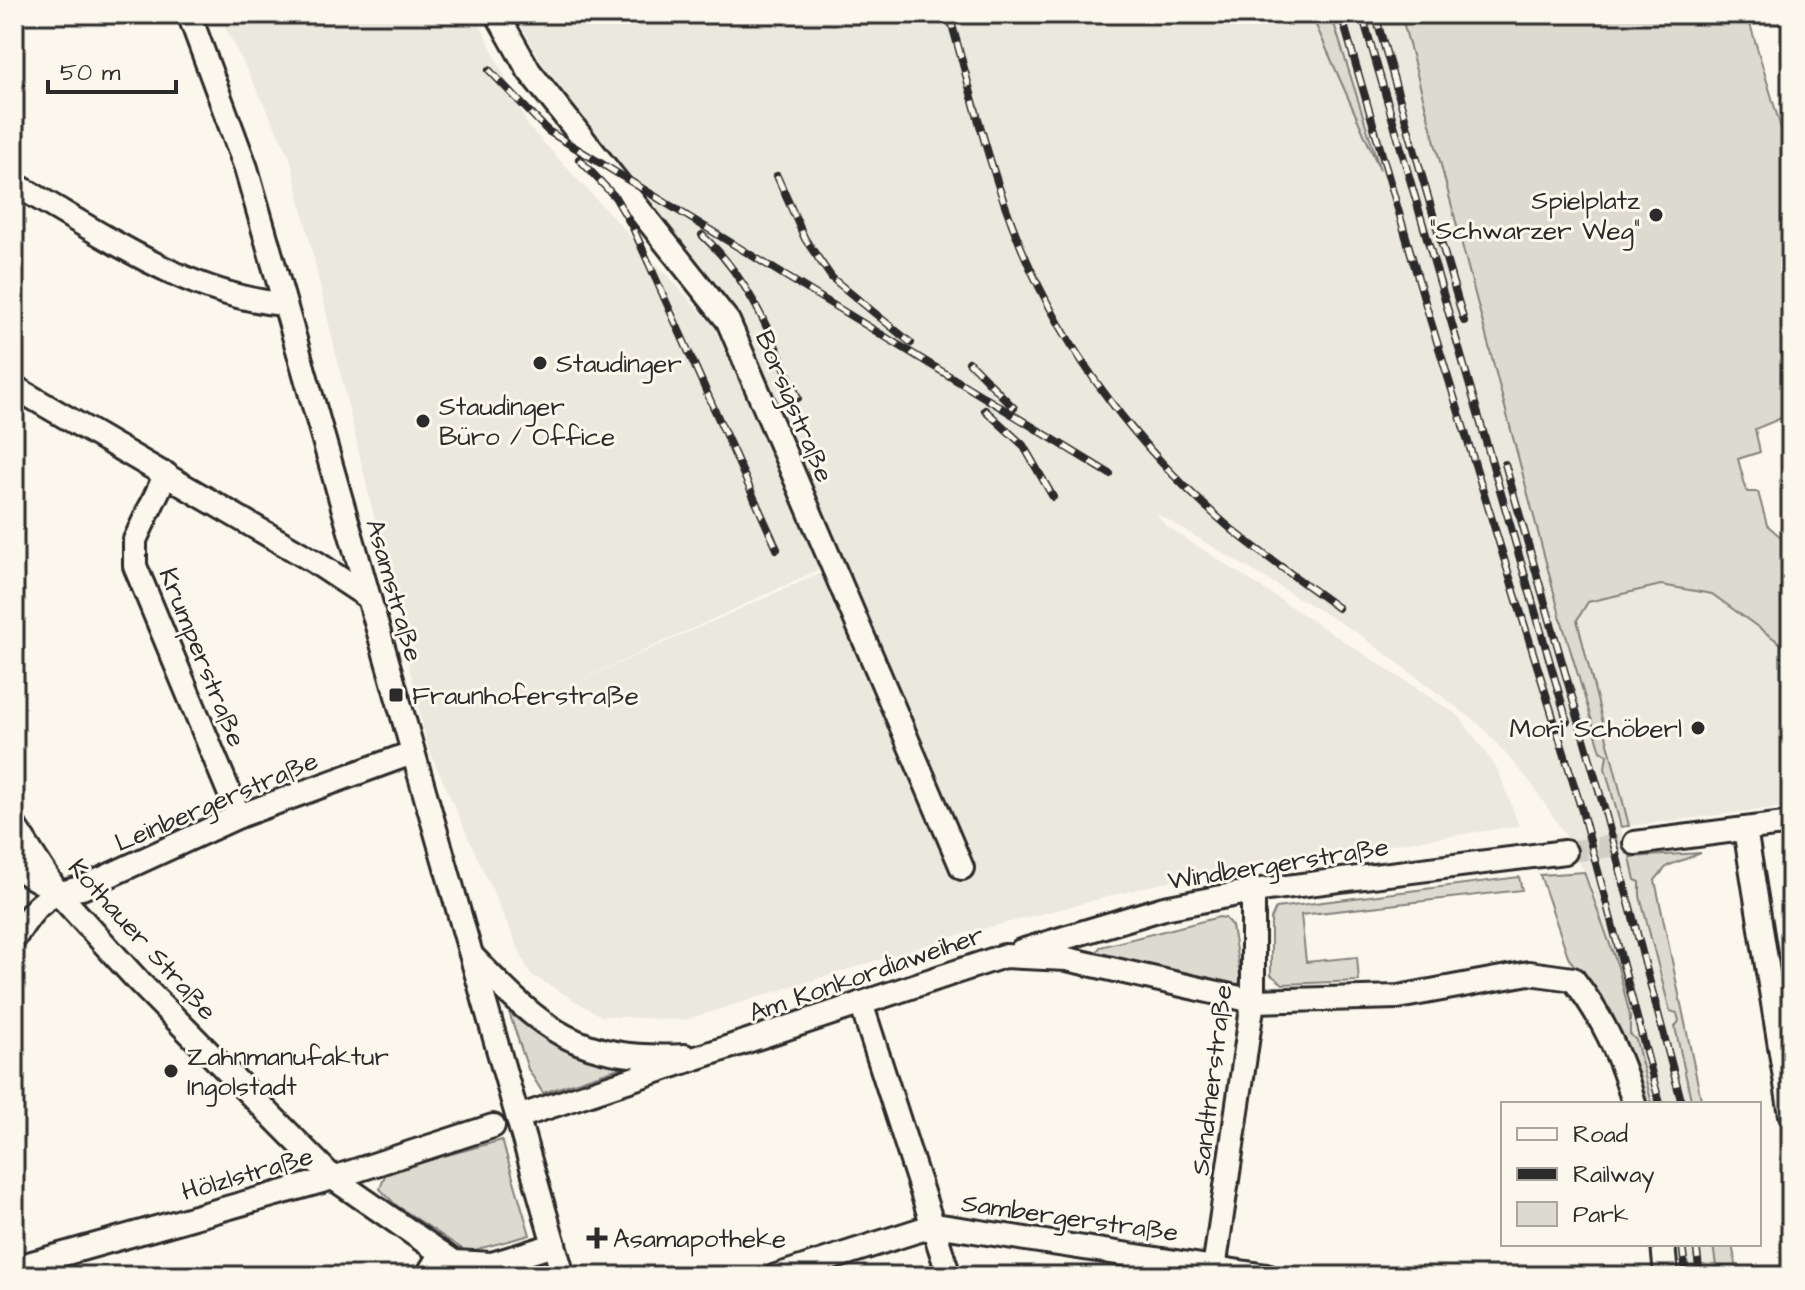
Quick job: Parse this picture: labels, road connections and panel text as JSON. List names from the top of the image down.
{
  "streets": {
    "street": [
      "Borsigstraße",
      "Asamstraße",
      "Krumperstraße",
      "Leinbergerstraße",
      "Windbergerstraße",
      "Kothauer Straße",
      "Am Konkordiaweiher",
      "Sandtnerstraße",
      "Hölzlstraße",
      "Sambergerstraße"
    ]
  },
  "crossings": [
    ["Asamstraße", "Leinbergerstraße"],
    ["Asamstraße", "Kothauer Straße"],
    ["Asamstraße", "Am Konkordiaweiher"],
    ["Krumperstraße", "Leinbergerstraße"],
    ["Leinbergerstraße", "Kothauer Straße"],
    ["Windbergerstraße", "Am Konkordiaweiher"],
    ["Windbergerstraße", "Sandtnerstraße"],
    ["Kothauer Straße", "Hölzlstraße"],
    ["Am Konkordiaweiher", "Sandtnerstraße"],
    ["Sandtnerstraße", "Sambergerstraße"]
  ],
  "places": {
    "other": [
      "Spielplatz \"Schwarzer Weg\"",
      "Staudinger",
      "Staudinger Büro / Office",
      "Mori Schöberl",
      "Zahnmanufaktur Ingolstadt"
    ],
    "transit": ["Fraunhoferstraße"],
    "health": ["Asamapotheke"]
  },
  "legend": ["Road", "Railway", "Park"],
  "scale_bar": "50 m"
}
